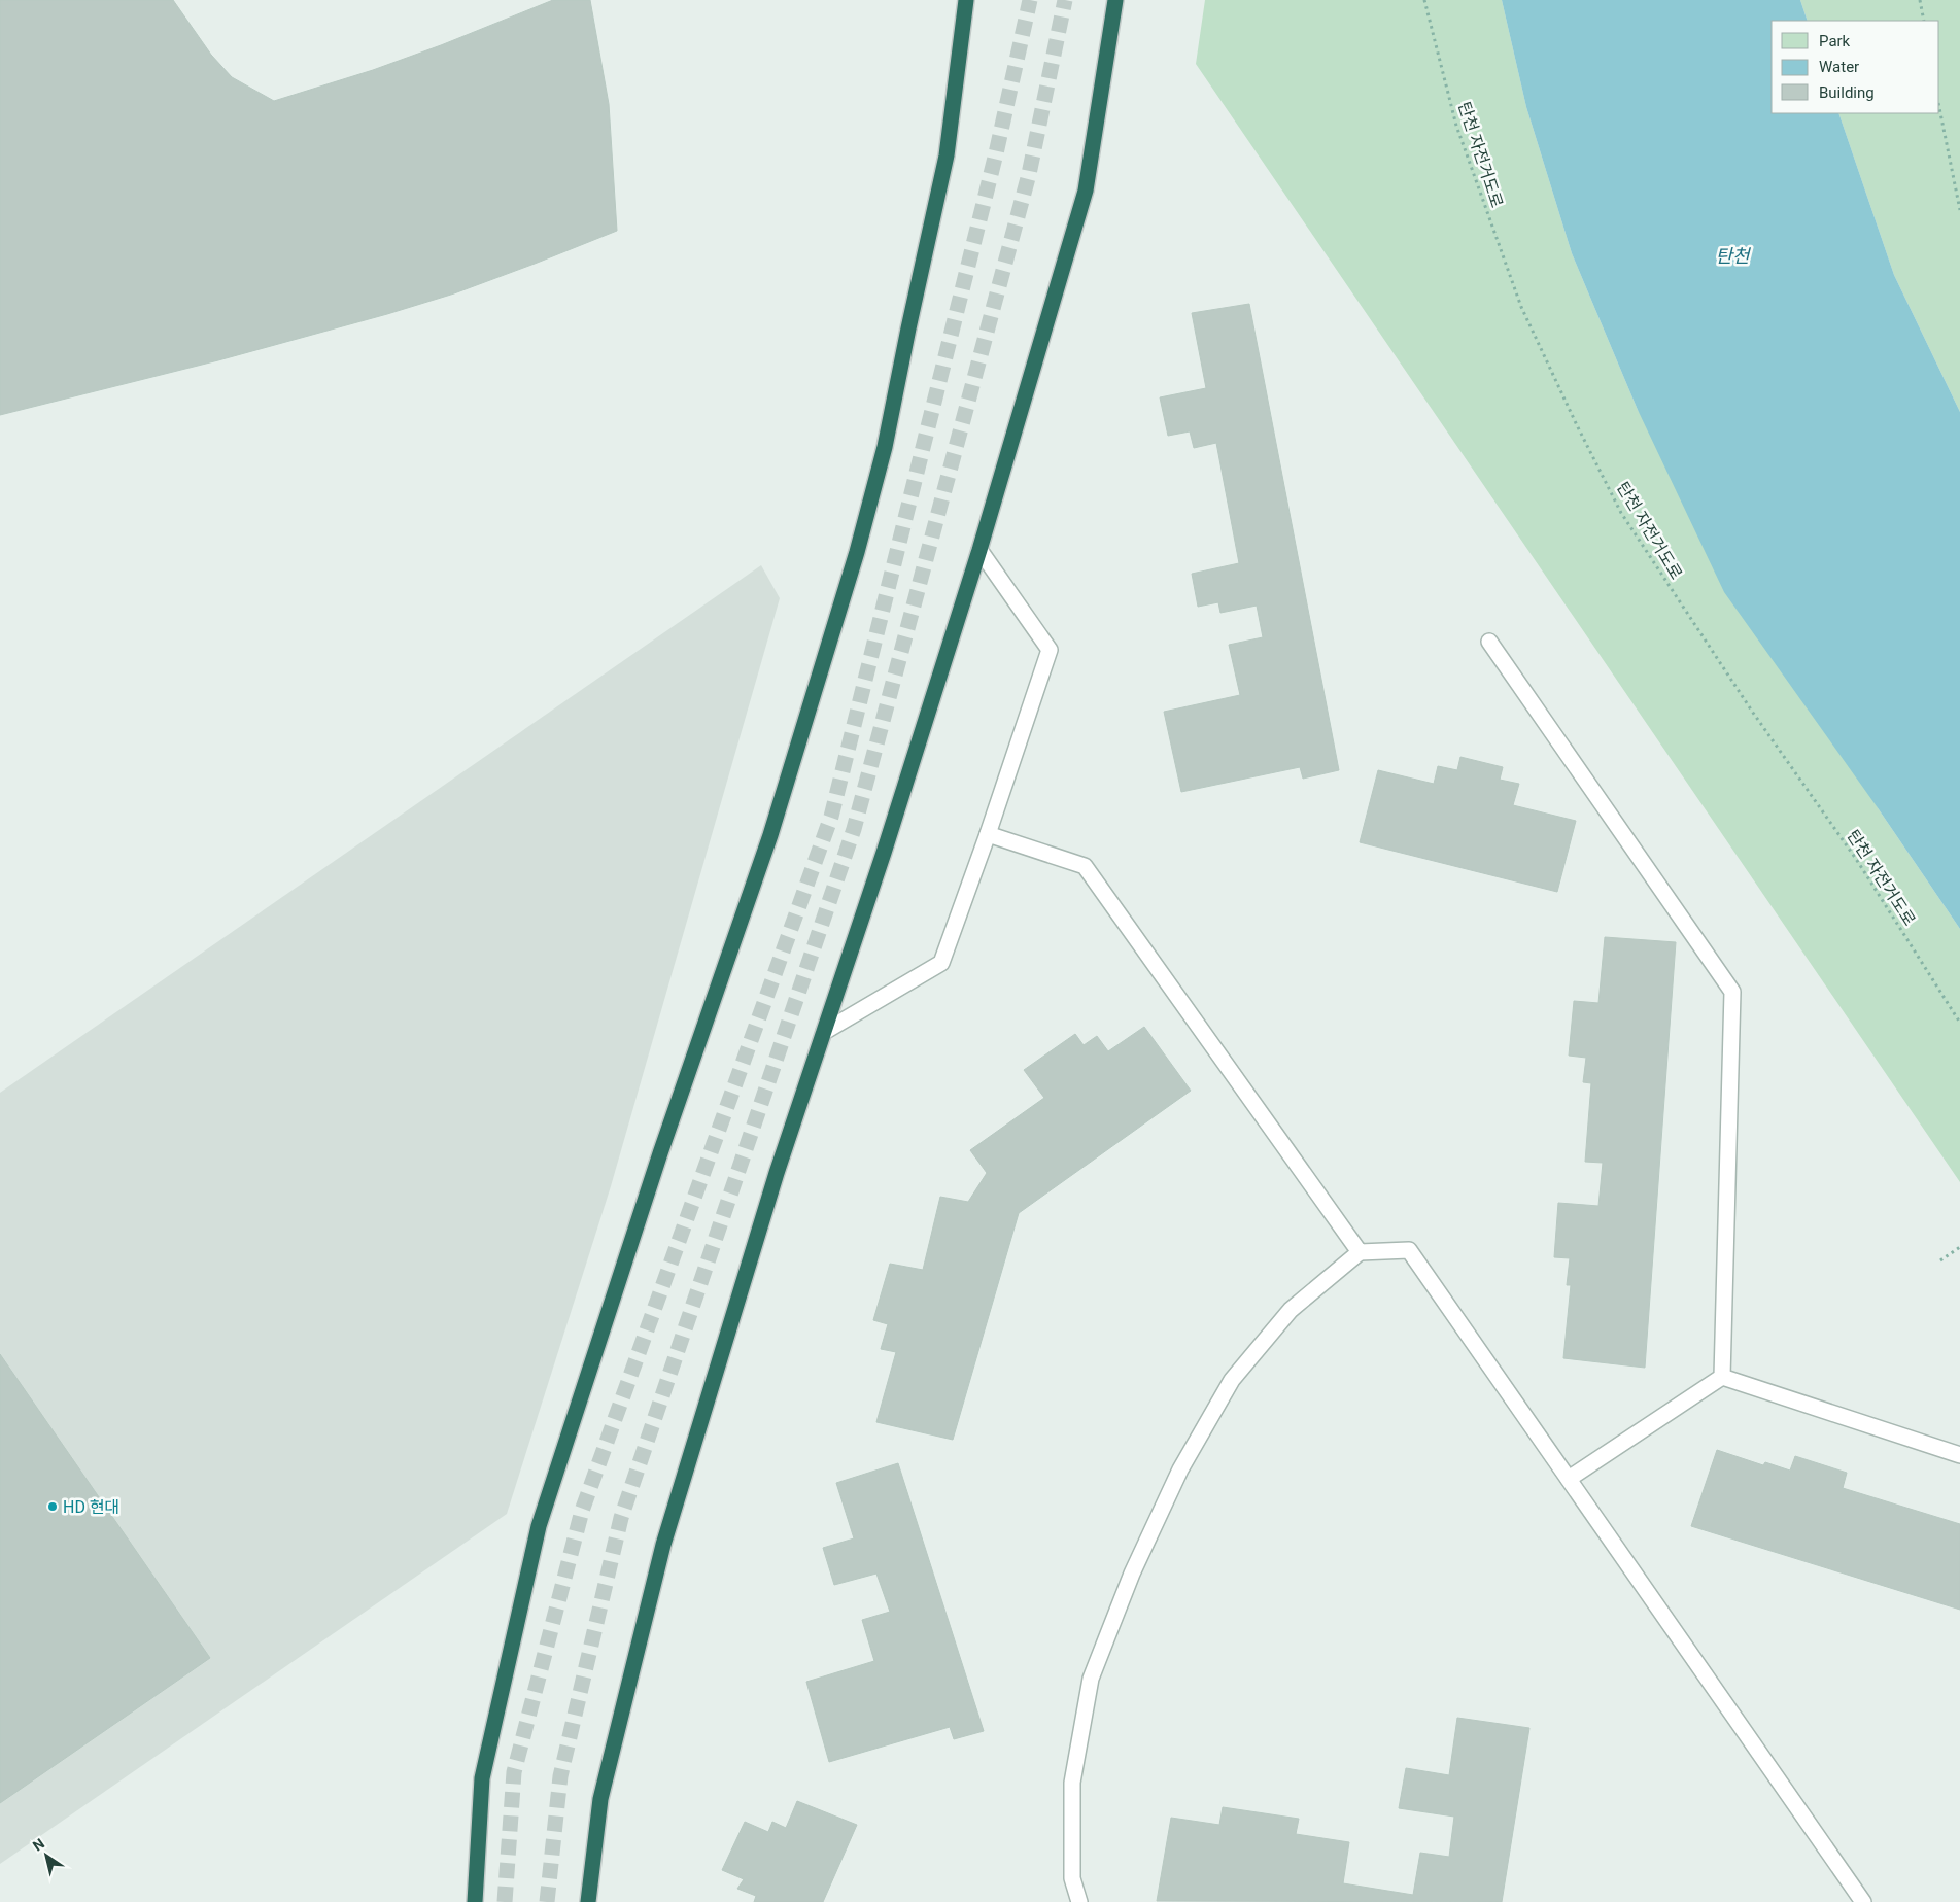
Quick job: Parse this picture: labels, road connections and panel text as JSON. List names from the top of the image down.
{
  "streets": {
    "path": ["탄천 자전거도로"]
  },
  "water": ["탄천"],
  "places": ["HD 현대"],
  "legend": ["Park", "Water", "Building"],
  "north": "top left"
}
